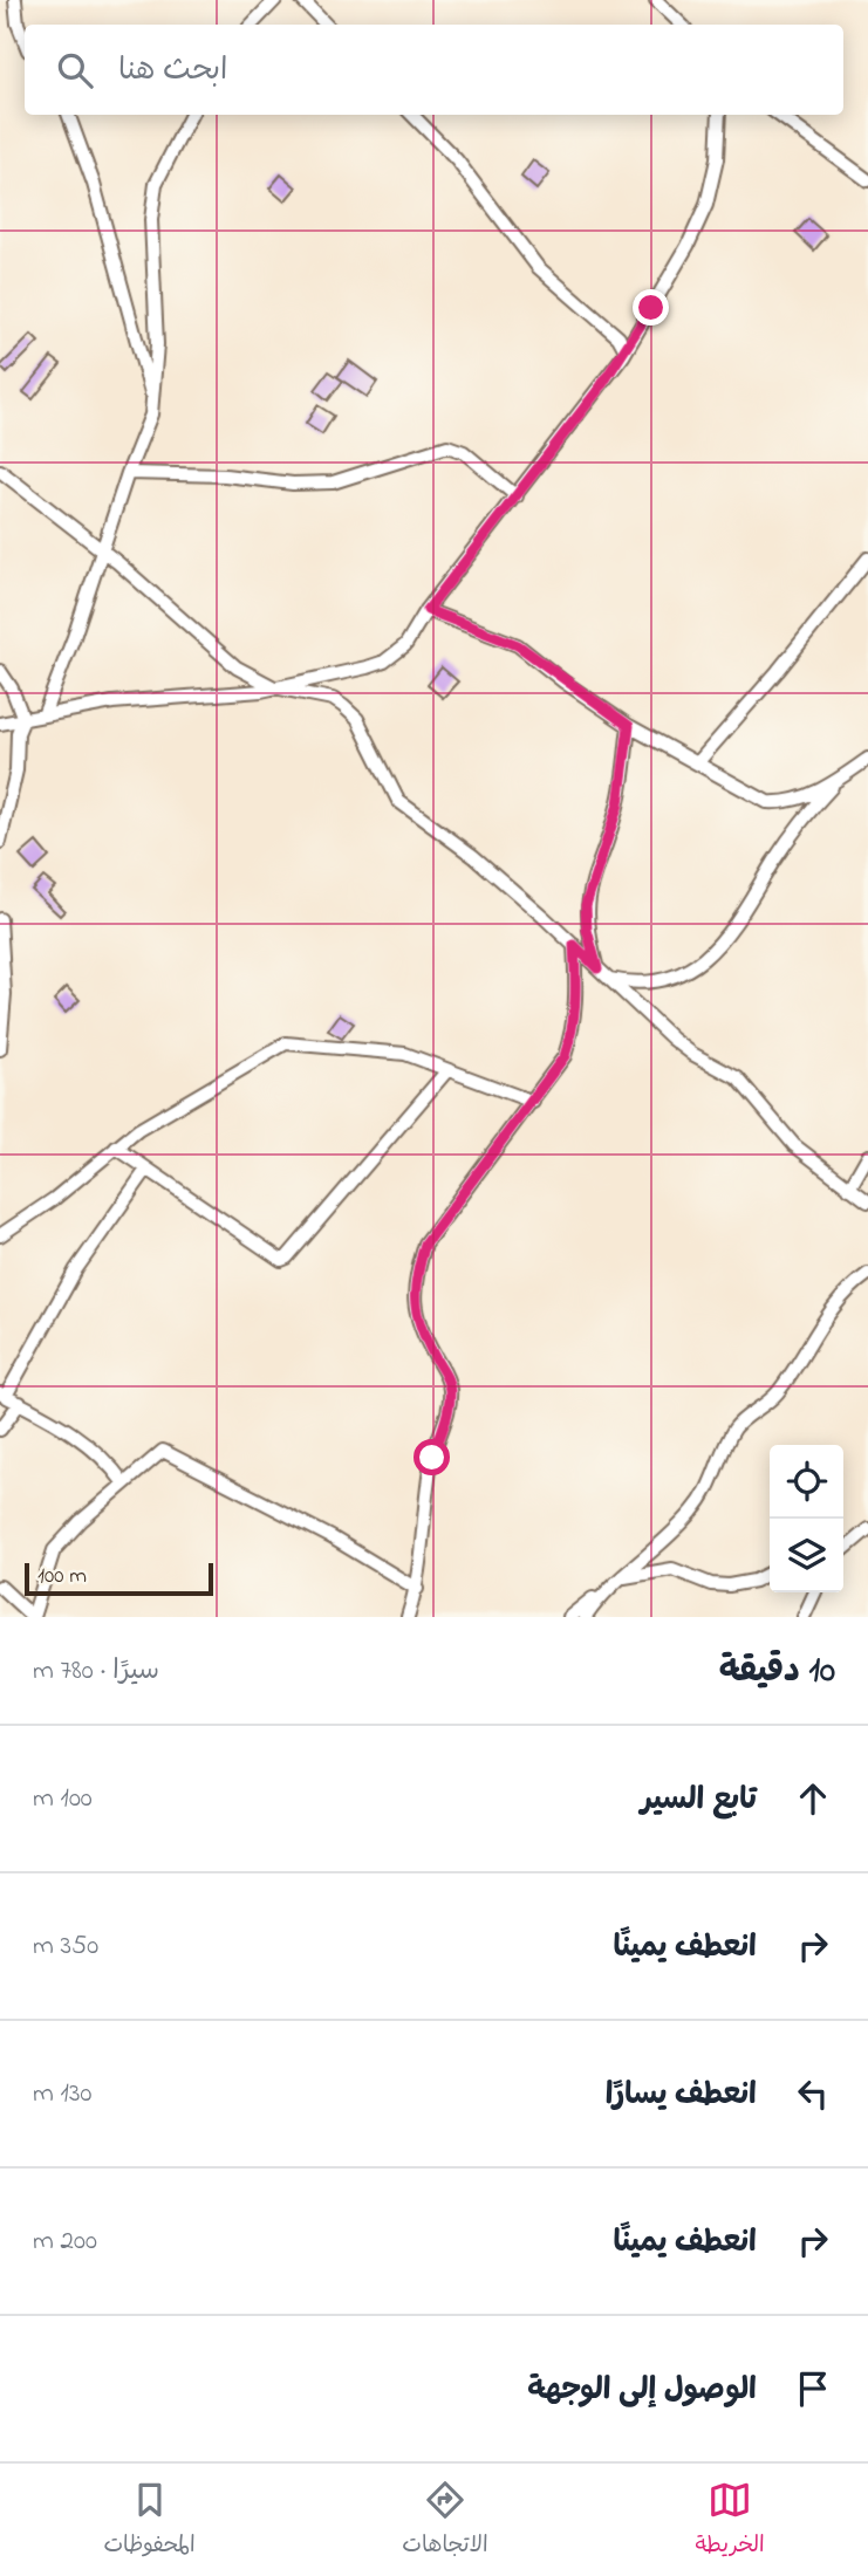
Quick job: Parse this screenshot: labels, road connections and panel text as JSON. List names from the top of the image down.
{
  "scale_bar": "100 m",
  "page": {
    "search": "ابحث هنا",
    "scale": "100 m",
    "heading": ["10 دقيقة", "سيرًا · 780 m"],
    "list": [
      ["تابع السير", "100 m"],
      ["انعطف يمينًا", "350 m"],
      ["انعطف يسارًا", "130 m"],
      ["انعطف يمينًا", "200 m"],
      "الوصول إلى الوجهة"
    ],
    "nav": ["الخريطة", "الاتجاهات", "المحفوظات"]
  }
}
